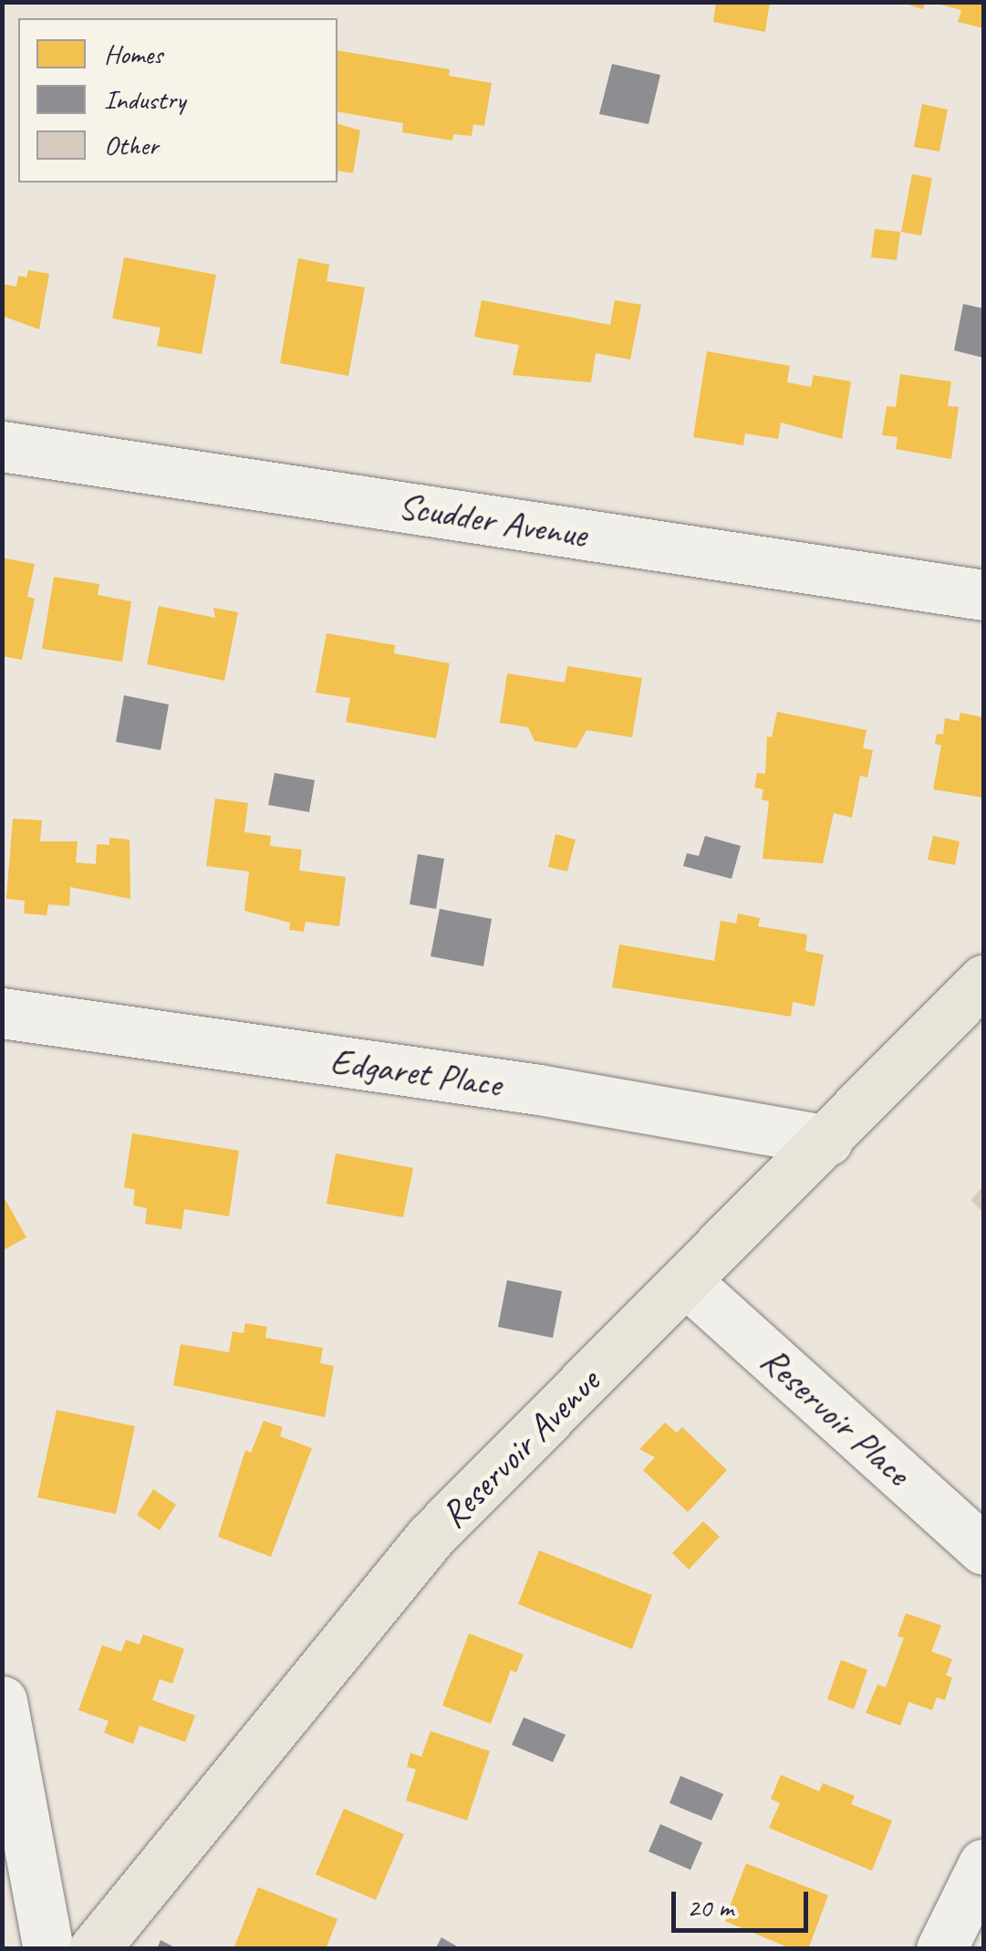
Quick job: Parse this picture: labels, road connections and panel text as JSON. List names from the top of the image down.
{
  "streets": {
    "main road": ["Reservoir Avenue"],
    "street": ["Scudder Avenue", "Edgaret Place", "Reservoir Place"]
  },
  "crossings": [
    ["Edgaret Place", "Reservoir Avenue"],
    ["Reservoir Place", "Reservoir Avenue"]
  ],
  "legend": ["Homes", "Industry", "Other"],
  "scale_bar": "20 m"
}
